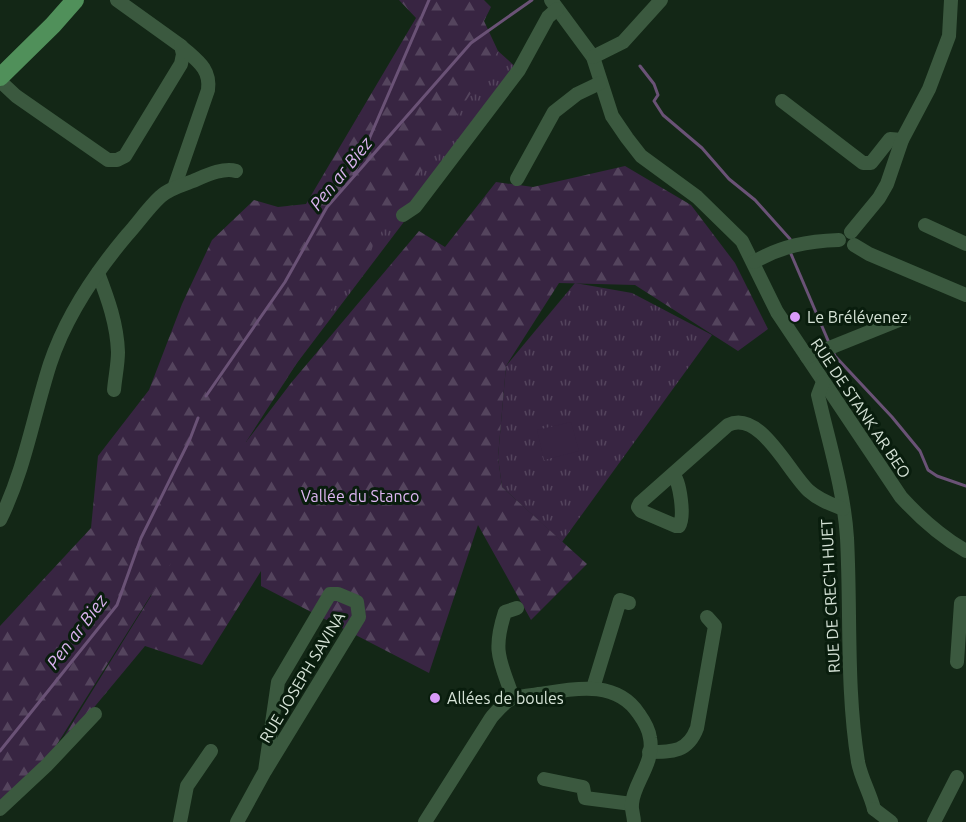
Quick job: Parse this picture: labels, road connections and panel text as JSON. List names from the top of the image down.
{
  "streets": {
    "street": ["RUE DE STANK AR BEO", "RUE DE CREC'H HUET", "RUE JOSEPH SAVINA"]
  },
  "crossings": [
    ["RUE DE STANK AR BEO", "RUE DE CREC'H HUET"]
  ],
  "water": ["Pen ar Biez"],
  "parks": ["Vallée du Stanco"],
  "places": ["Le Brélévenez", "Allées de boules"]
}
